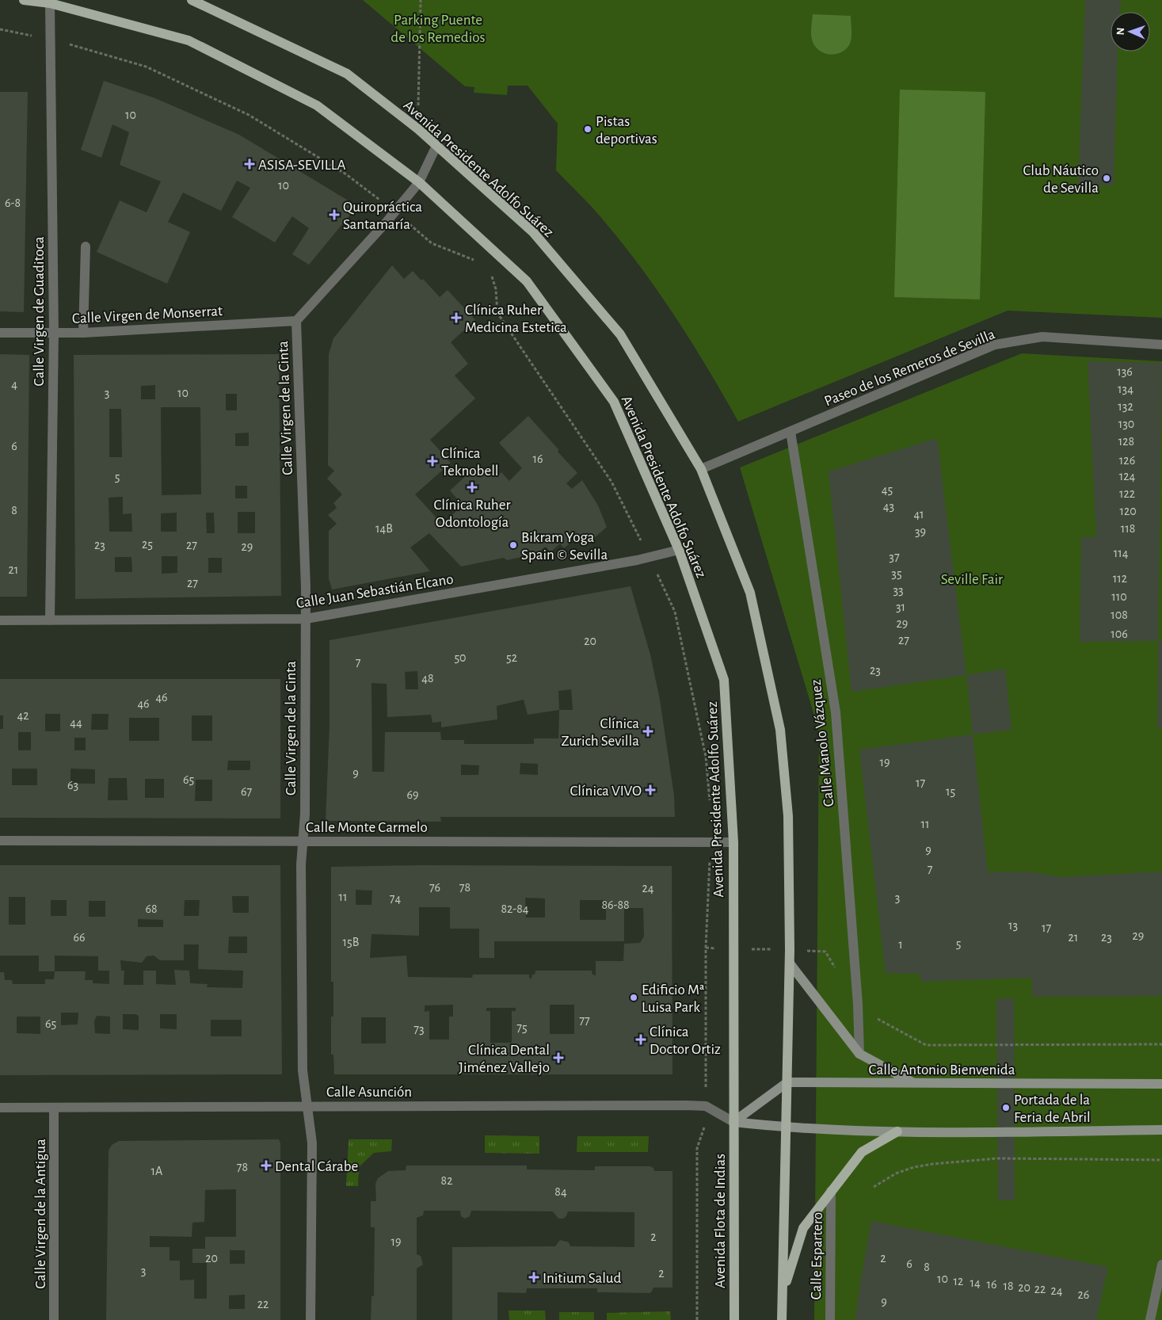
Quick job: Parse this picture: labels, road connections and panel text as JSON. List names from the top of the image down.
{
  "streets": {
    "main road": ["Avenida Presidente Adolfo Suárez", "Calle Antonio Bienvenida", "Avenida Flota de Indias"],
    "street": [
      "Calle Virgen de Guaditoca",
      "Calle Virgen de Monserrat",
      "Paseo de los Remeros de Sevilla",
      "Calle Virgen de la Cinta",
      "Calle Juan Sebastián Elcano",
      "Calle Manolo Vázquez",
      "Calle Monte Carmelo",
      "Calle Asunción",
      "Calle Virgen de la Antigua",
      "Calle Espartero"
    ]
  },
  "crossings": [
    ["Avenida Presidente Adolfo Suárez", "Calle Virgen de Guaditoca"],
    ["Avenida Presidente Adolfo Suárez", "Paseo de los Remeros de Sevilla"],
    ["Avenida Presidente Adolfo Suárez", "Calle Virgen de la Cinta"],
    ["Avenida Presidente Adolfo Suárez", "Calle Juan Sebastián Elcano"],
    ["Avenida Presidente Adolfo Suárez", "Calle Monte Carmelo"],
    ["Avenida Presidente Adolfo Suárez", "Calle Antonio Bienvenida"],
    ["Avenida Presidente Adolfo Suárez", "Calle Asunción"],
    ["Avenida Presidente Adolfo Suárez", "Avenida Flota de Indias"],
    ["Calle Virgen de Guaditoca", "Calle Virgen de Monserrat"],
    ["Calle Virgen de Guaditoca", "Calle Juan Sebastián Elcano"],
    ["Calle Virgen de Monserrat", "Calle Virgen de la Cinta"],
    ["Paseo de los Remeros de Sevilla", "Calle Manolo Vázquez"],
    ["Calle Virgen de la Cinta", "Calle Juan Sebastián Elcano"],
    ["Calle Virgen de la Cinta", "Calle Monte Carmelo"],
    ["Calle Virgen de la Cinta", "Calle Asunción"],
    ["Calle Asunción", "Calle Virgen de la Antigua"],
    ["Calle Asunción", "Avenida Flota de Indias"]
  ],
  "parks": ["Parking Puente de los Remedios", "Seville Fair"],
  "places": {
    "other": [
      "Pistas deportivas",
      "Club Náutico de Sevilla",
      "Bikram Yoga Spain © Sevilla",
      "Edificio Mª Luisa Park",
      "Portada de la Feria de Abril"
    ],
    "health": [
      "ASISA-SEVILLA",
      "Quiropráctica Santamaría",
      "Clínica Ruher Medicina Estetica",
      "Clínica Teknobell",
      "Clínica Ruher Odontología",
      "Clínica Zurich Sevilla",
      "Clínica VIVO",
      "Clínica Doctor Ortiz",
      "Clínica Dental Jiménez Vallejo",
      "Dental Cárabe",
      "Initium Salud"
    ]
  },
  "house_numbers": [
    "10",
    "10",
    "6-8",
    "136",
    "4",
    "134",
    "3",
    "10",
    "132",
    "130",
    "128",
    "6",
    "16",
    "126",
    "124",
    "5",
    "45",
    "122",
    "43",
    "8",
    "120",
    "41",
    "14B",
    "118",
    "39",
    "25",
    "23",
    "27",
    "29",
    "114",
    "37",
    "21",
    "35",
    "112",
    "27",
    "33",
    "110",
    "31",
    "108",
    "29",
    "106",
    "27",
    "20",
    "50",
    "52",
    "7",
    "23",
    "48",
    "46",
    "46",
    "42",
    "44",
    "19",
    "9",
    "65",
    "17",
    "63",
    "67",
    "15",
    "69",
    "11",
    "9",
    "7",
    "76",
    "78",
    "24",
    "11",
    "3",
    "74",
    "86-88",
    "68",
    "82-84",
    "13",
    "17",
    "29",
    "66",
    "21",
    "23",
    "15B",
    "5",
    "1",
    "77",
    "65",
    "75",
    "73",
    "78",
    "1A",
    "82",
    "84",
    "2",
    "19",
    "20",
    "2",
    "6",
    "8",
    "3",
    "2",
    "10",
    "12",
    "14",
    "16",
    "18",
    "20",
    "22",
    "24",
    "26",
    "9",
    "22"
  ],
  "north": "left"
}
